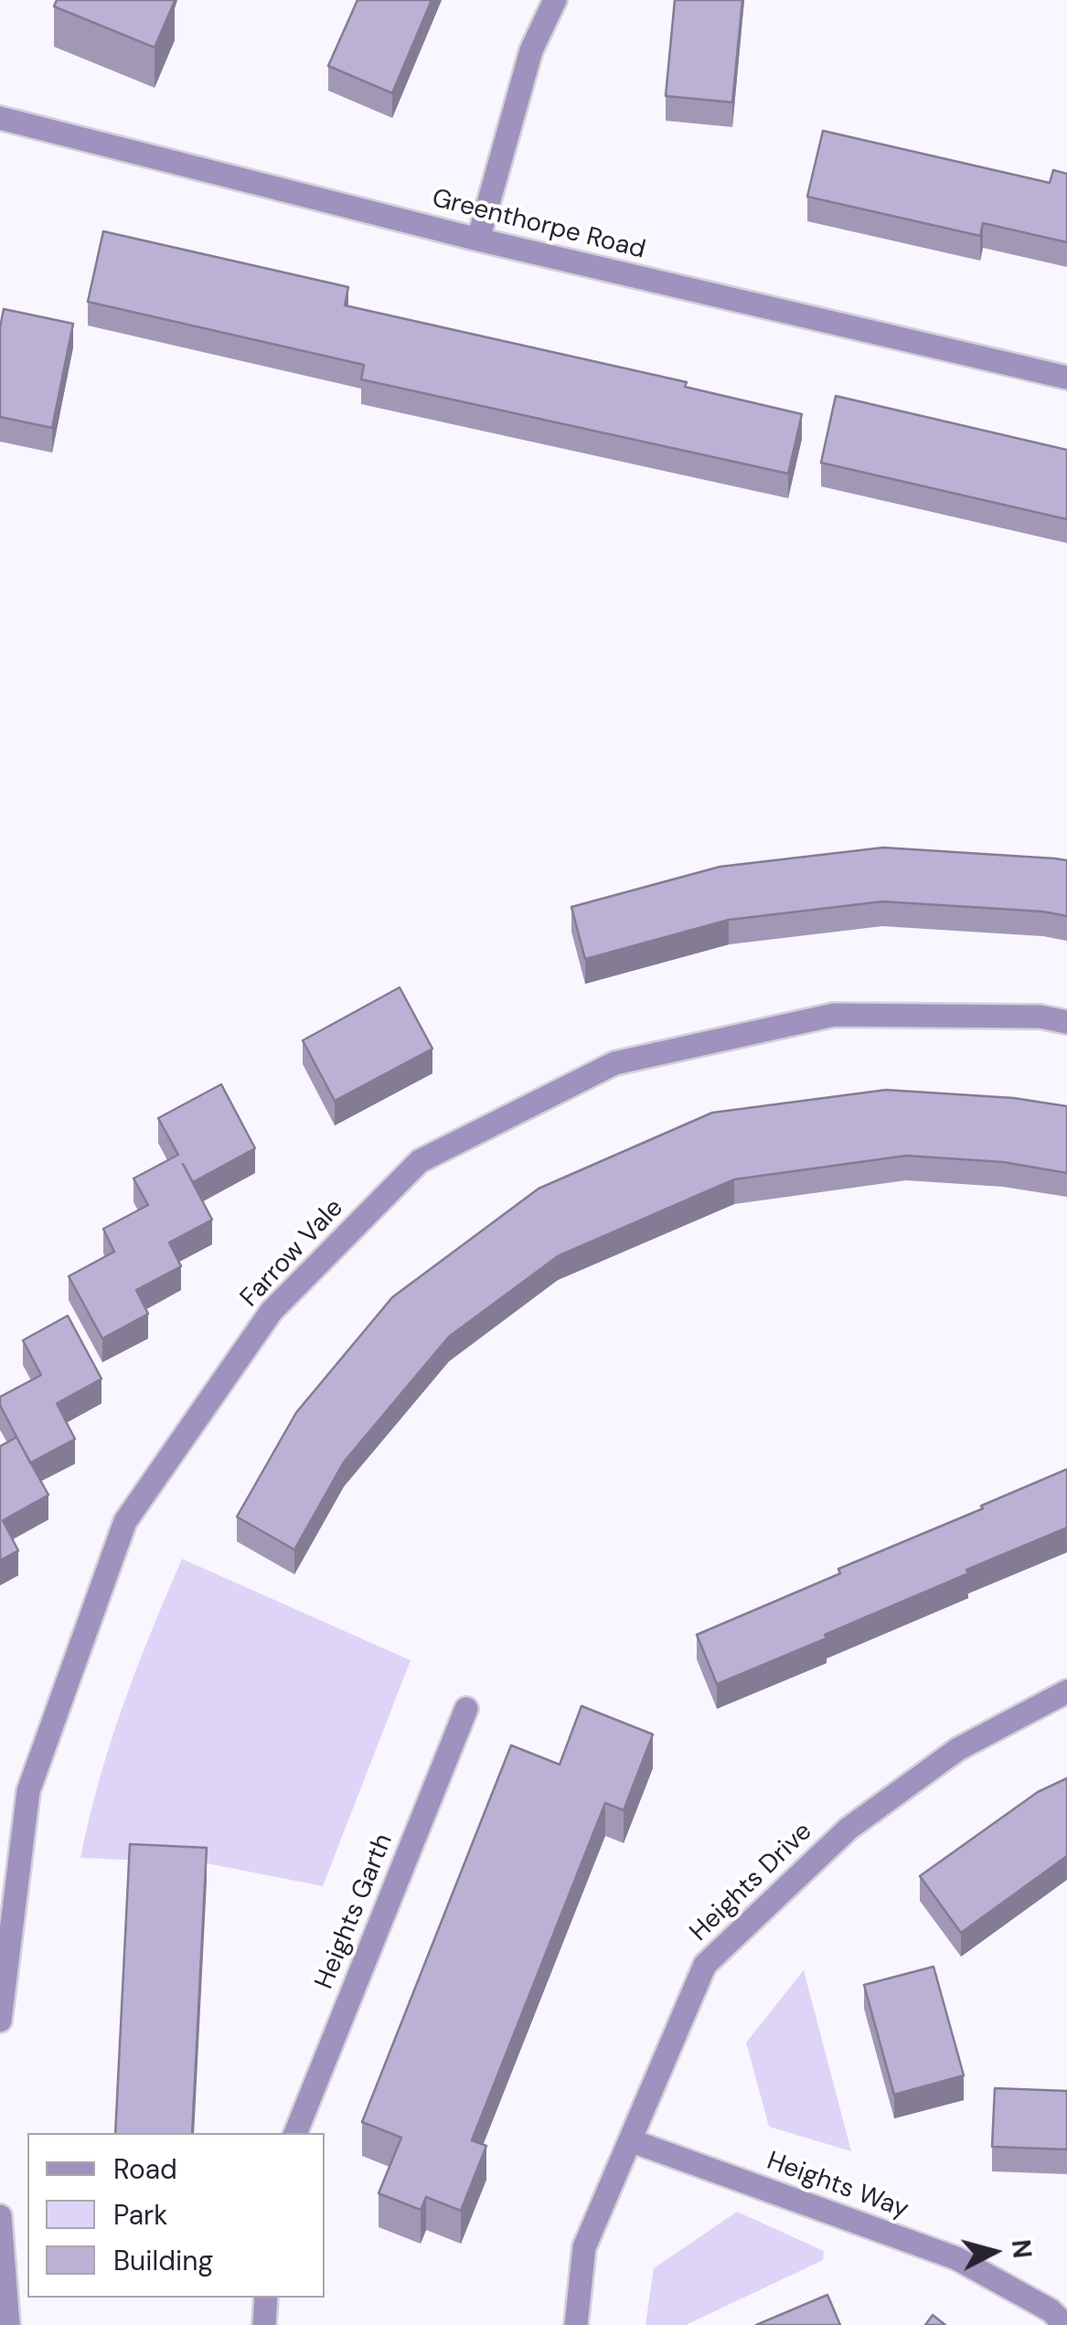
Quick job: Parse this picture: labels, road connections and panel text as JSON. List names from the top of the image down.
{
  "streets": {
    "street": [
      "Greenthorpe Road",
      "Farrow Vale",
      "Heights Drive",
      "Heights Garth",
      "Heights Way"
    ]
  },
  "crossings": [
    ["Heights Drive", "Heights Way"]
  ],
  "legend": ["Road", "Park", "Building"],
  "north": "right"
}
